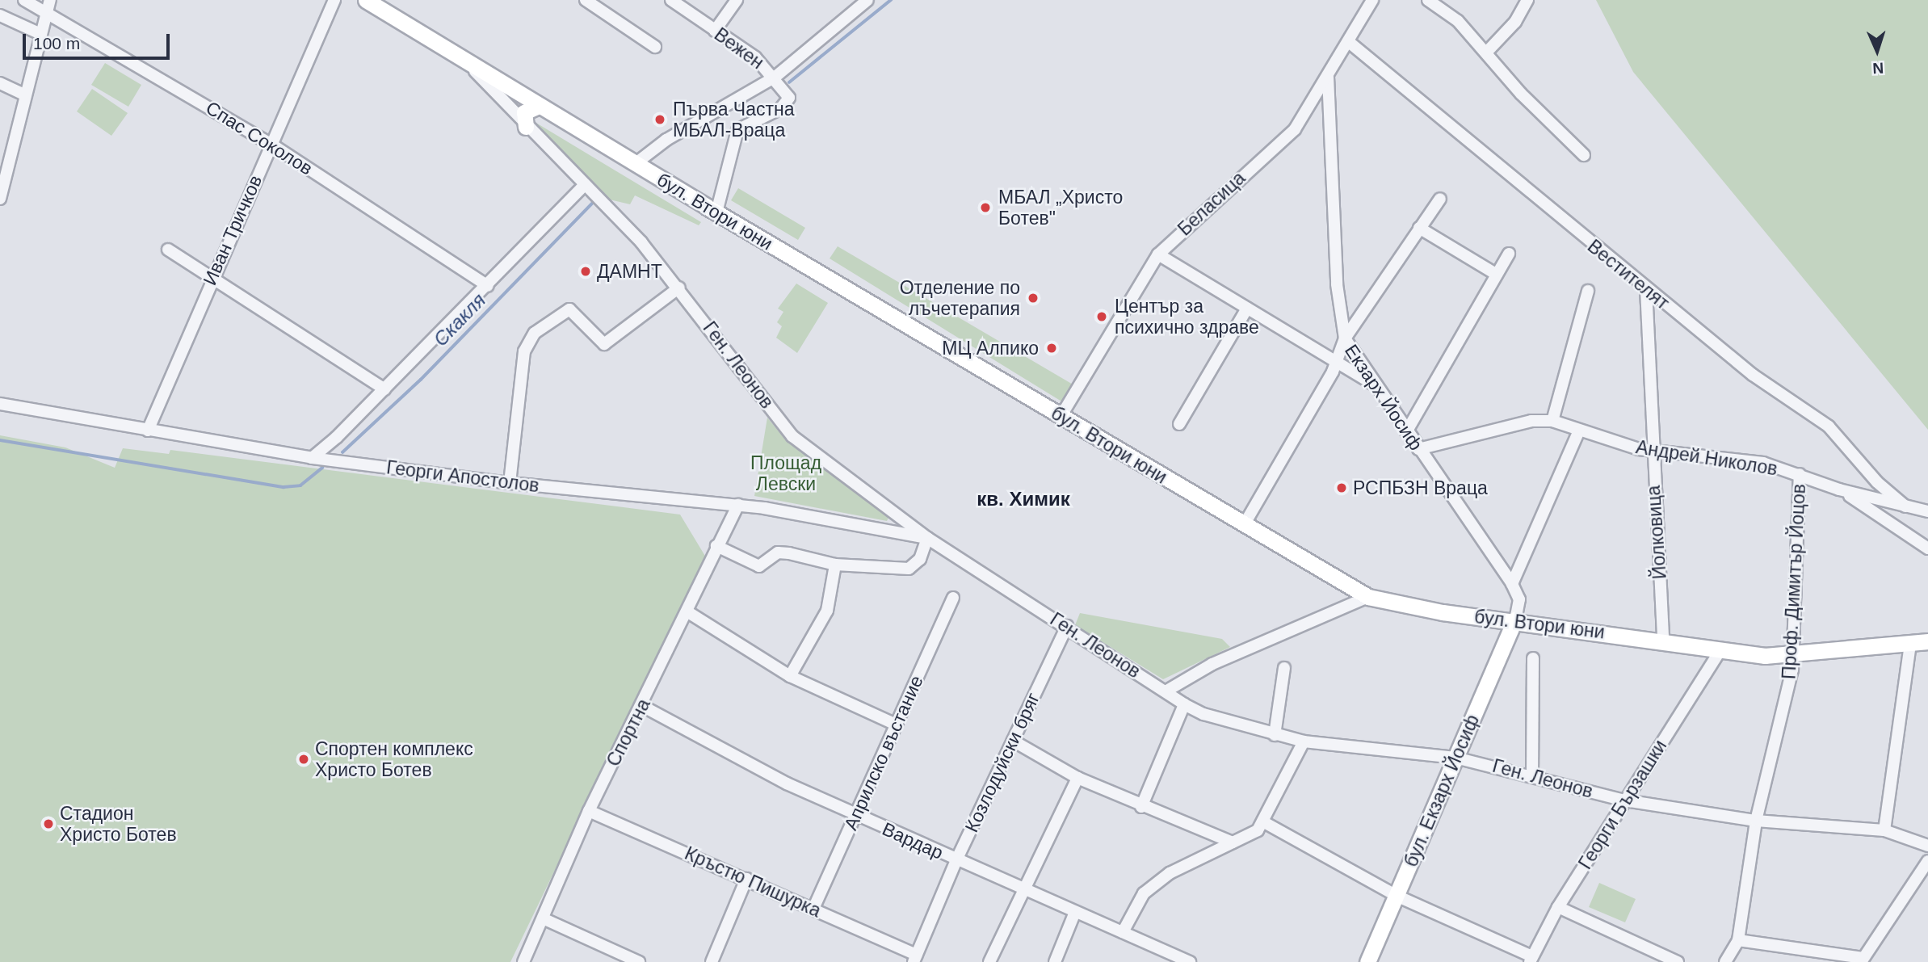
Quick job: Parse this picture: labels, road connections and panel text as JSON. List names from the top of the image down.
{
  "streets": {
    "street": [
      "Вежен",
      "Спас Соколов",
      "Беласица",
      "бул. Втори юни",
      "Иван Тричков",
      "Вестителят",
      "Ген. Леонов",
      "Екзарх Йосиф",
      "Андрей Николов",
      "Георги Апостолов",
      "Йолковица",
      "Проф. Димитър Йоцов",
      "Спортна",
      "Априлско въстание",
      "Козлодуйски бряг",
      "бул. Екзарх Йосиф",
      "Георги Бързашки",
      "Вардар",
      "Кръстю Пишурка"
    ]
  },
  "crossings": [
    ["Вежен", "бул. Втори юни"],
    ["Спас Соколов", "Иван Тричков"],
    ["Беласица", "бул. Втори юни"],
    ["Беласица", "Вестителят"],
    ["Беласица", "Екзарх Йосиф"],
    ["бул. Втори юни", "Ген. Леонов"],
    ["бул. Втори юни", "Екзарх Йосиф"],
    ["бул. Втори юни", "Йолковица"],
    ["бул. Втори юни", "Проф. Димитър Йоцов"],
    ["бул. Втори юни", "бул. Екзарх Йосиф"],
    ["бул. Втори юни", "Георги Бързашки"],
    ["Иван Тричков", "Георги Апостолов"],
    ["Вестителят", "Андрей Николов"],
    ["Вестителят", "Йолковица"],
    ["Ген. Леонов", "Георги Апостолов"],
    ["Ген. Леонов", "Проф. Димитър Йоцов"],
    ["Ген. Леонов", "Козлодуйски бряг"],
    ["Ген. Леонов", "бул. Екзарх Йосиф"],
    ["Ген. Леонов", "Георги Бързашки"],
    ["Екзарх Йосиф", "Андрей Николов"],
    ["Екзарх Йосиф", "бул. Екзарх Йосиф"],
    ["Андрей Николов", "Йолковица"],
    ["Андрей Николов", "Проф. Димитър Йоцов"],
    ["Георги Апостолов", "Спортна"],
    ["Спортна", "Вардар"],
    ["Спортна", "Кръстю Пишурка"],
    ["Априлско въстание", "Вардар"],
    ["Априлско въстание", "Кръстю Пишурка"],
    ["Козлодуйски бряг", "Вардар"],
    ["Козлодуйски бряг", "Кръстю Пишурка"]
  ],
  "districts": ["кв. Химик"],
  "water": ["Скакля"],
  "parks": ["Площад Левски"],
  "places": [
    "Първа Частна МБАЛ-Враца",
    "МБАЛ „Христо Ботев\"",
    "ДАМНТ",
    "Отделение по лъчетерапия",
    "Център за психично здраве",
    "МЦ Алпико",
    "РСПБЗН Враца",
    "Спортен комплекс Христо Ботев",
    "Стадион Христо Ботев"
  ],
  "scale_bar": "100 m",
  "north": "bottom"
}
